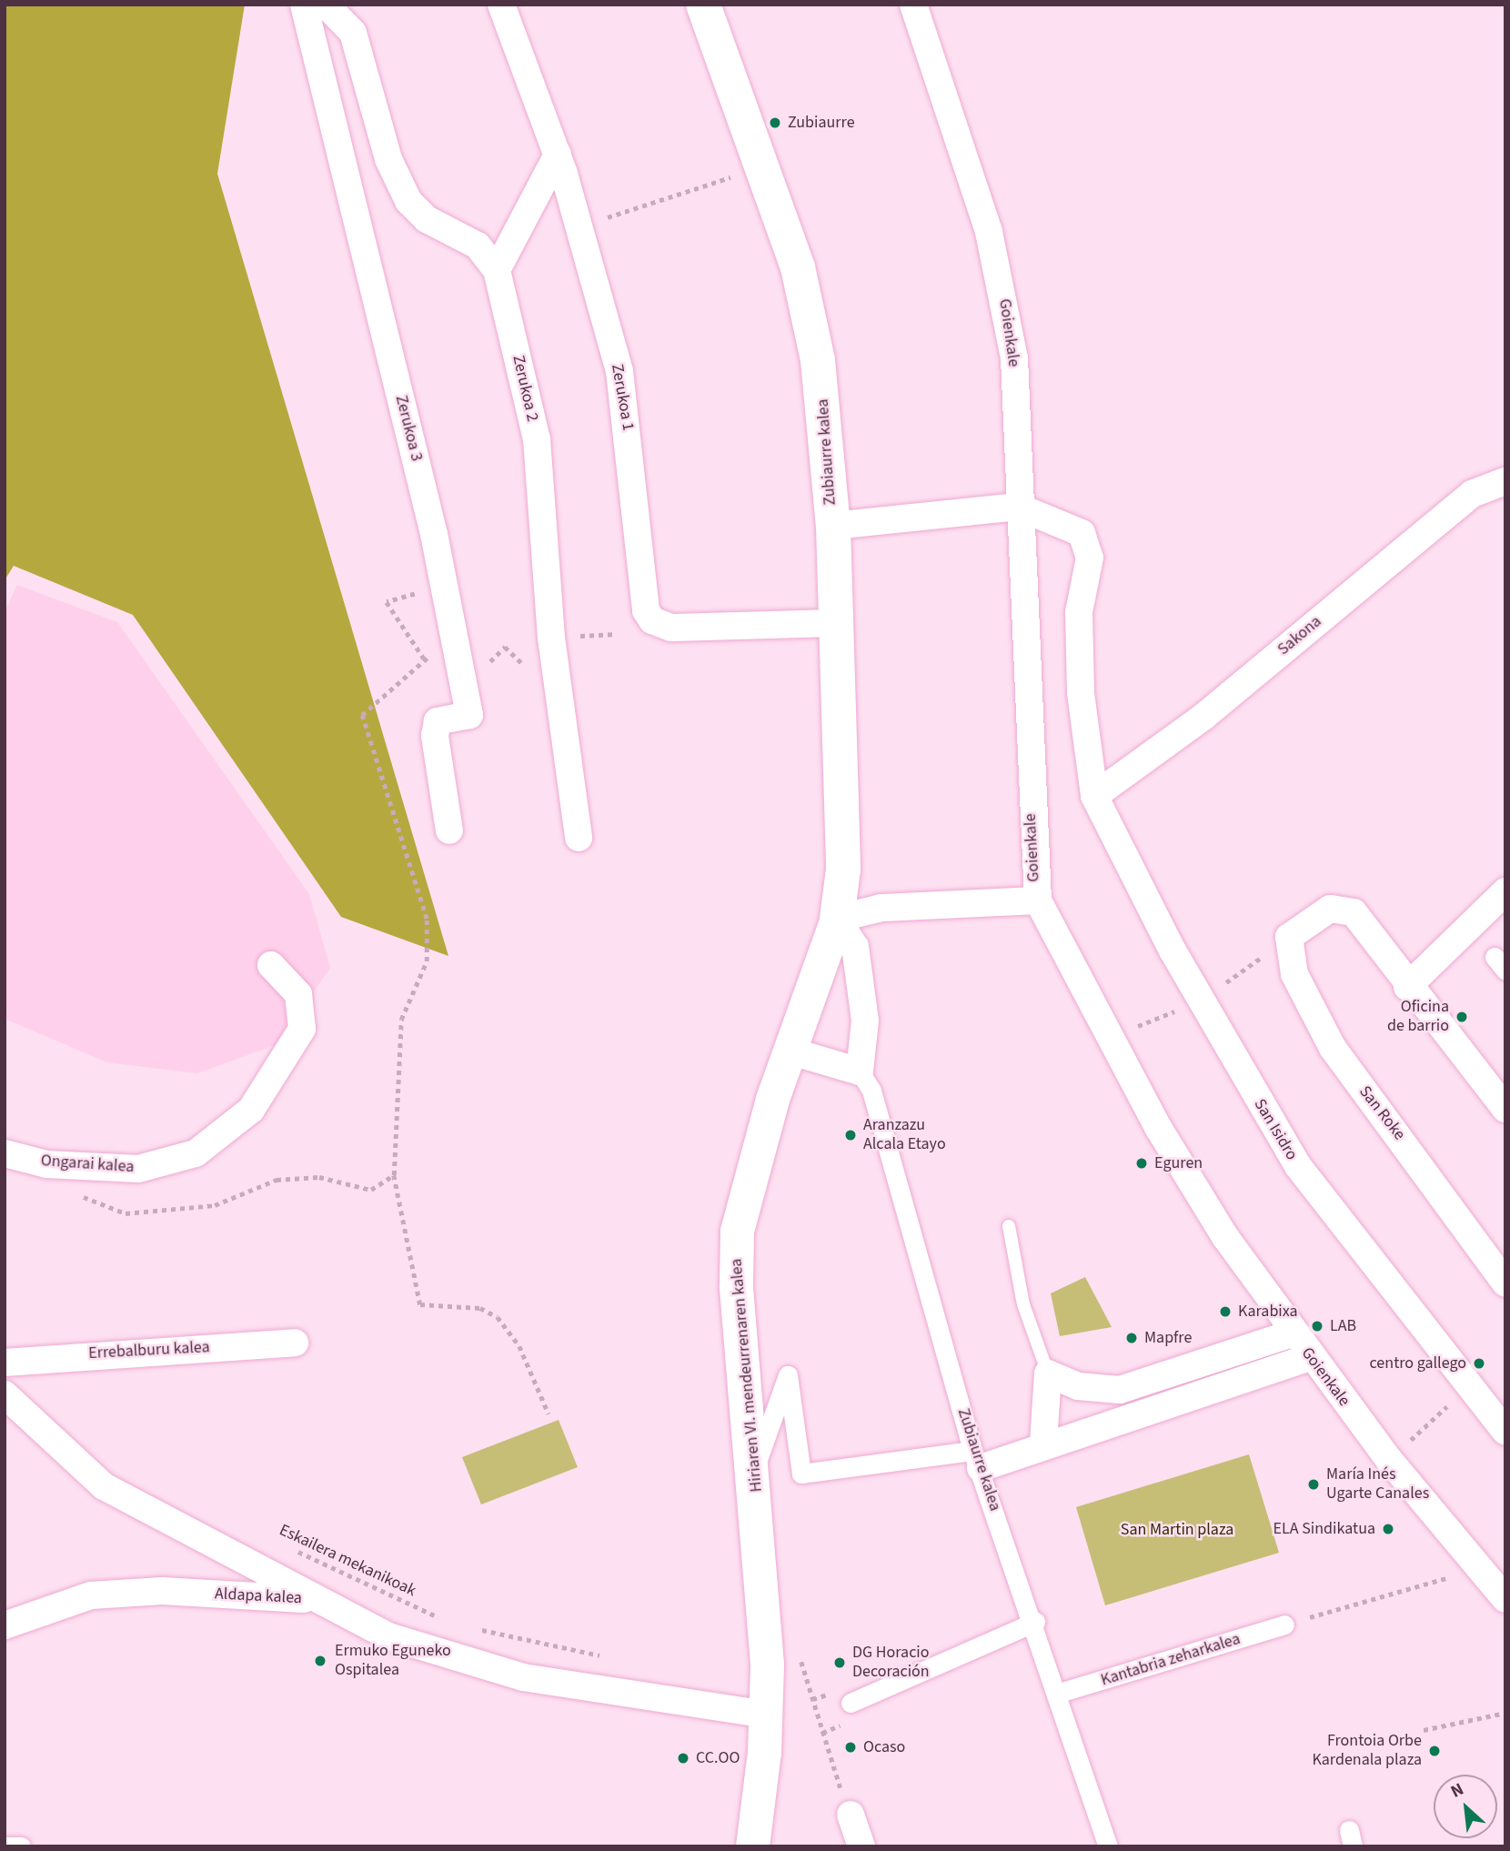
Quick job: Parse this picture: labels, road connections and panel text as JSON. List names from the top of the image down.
{
  "streets": {
    "main road": ["Zubiaurre kalea"],
    "street": [
      "Goienkale",
      "Zerukoa 2",
      "Zerukoa 1",
      "Zerukoa 3",
      "Sakona",
      "San Roke",
      "San Isidro",
      "Ongarai kalea",
      "Errebalburu kalea",
      "Hiriaren VI. mendeurrenaren kalea",
      "Aldapa kalea",
      "Kantabria zeharkalea"
    ],
    "path": ["Eskailera mekanikoak"]
  },
  "crossings": [
    ["Goienkale", "San Isidro"],
    ["Zerukoa 1", "Zubiaurre kalea"],
    ["Zubiaurre kalea", "Hiriaren VI. mendeurrenaren kalea"],
    ["Zubiaurre kalea", "Kantabria zeharkalea"],
    ["Sakona", "San Isidro"],
    ["Hiriaren VI. mendeurrenaren kalea", "Aldapa kalea"]
  ],
  "parks": ["San Martin plaza"],
  "places": [
    "Zubiaurre",
    "Oficina de barrio",
    "Aranzazu Alcala Etayo",
    "Eguren",
    "Karabixa",
    "LAB",
    "Mapfre",
    "centro gallego",
    "María Inés Ugarte Canales",
    "ELA Sindikatua",
    "Ermuko Eguneko Ospitalea",
    "DG Horacio Decoración",
    "Ocaso",
    "Frontoia Orbe Kardenala plaza",
    "CC.OO"
  ],
  "north": "top left"
}
